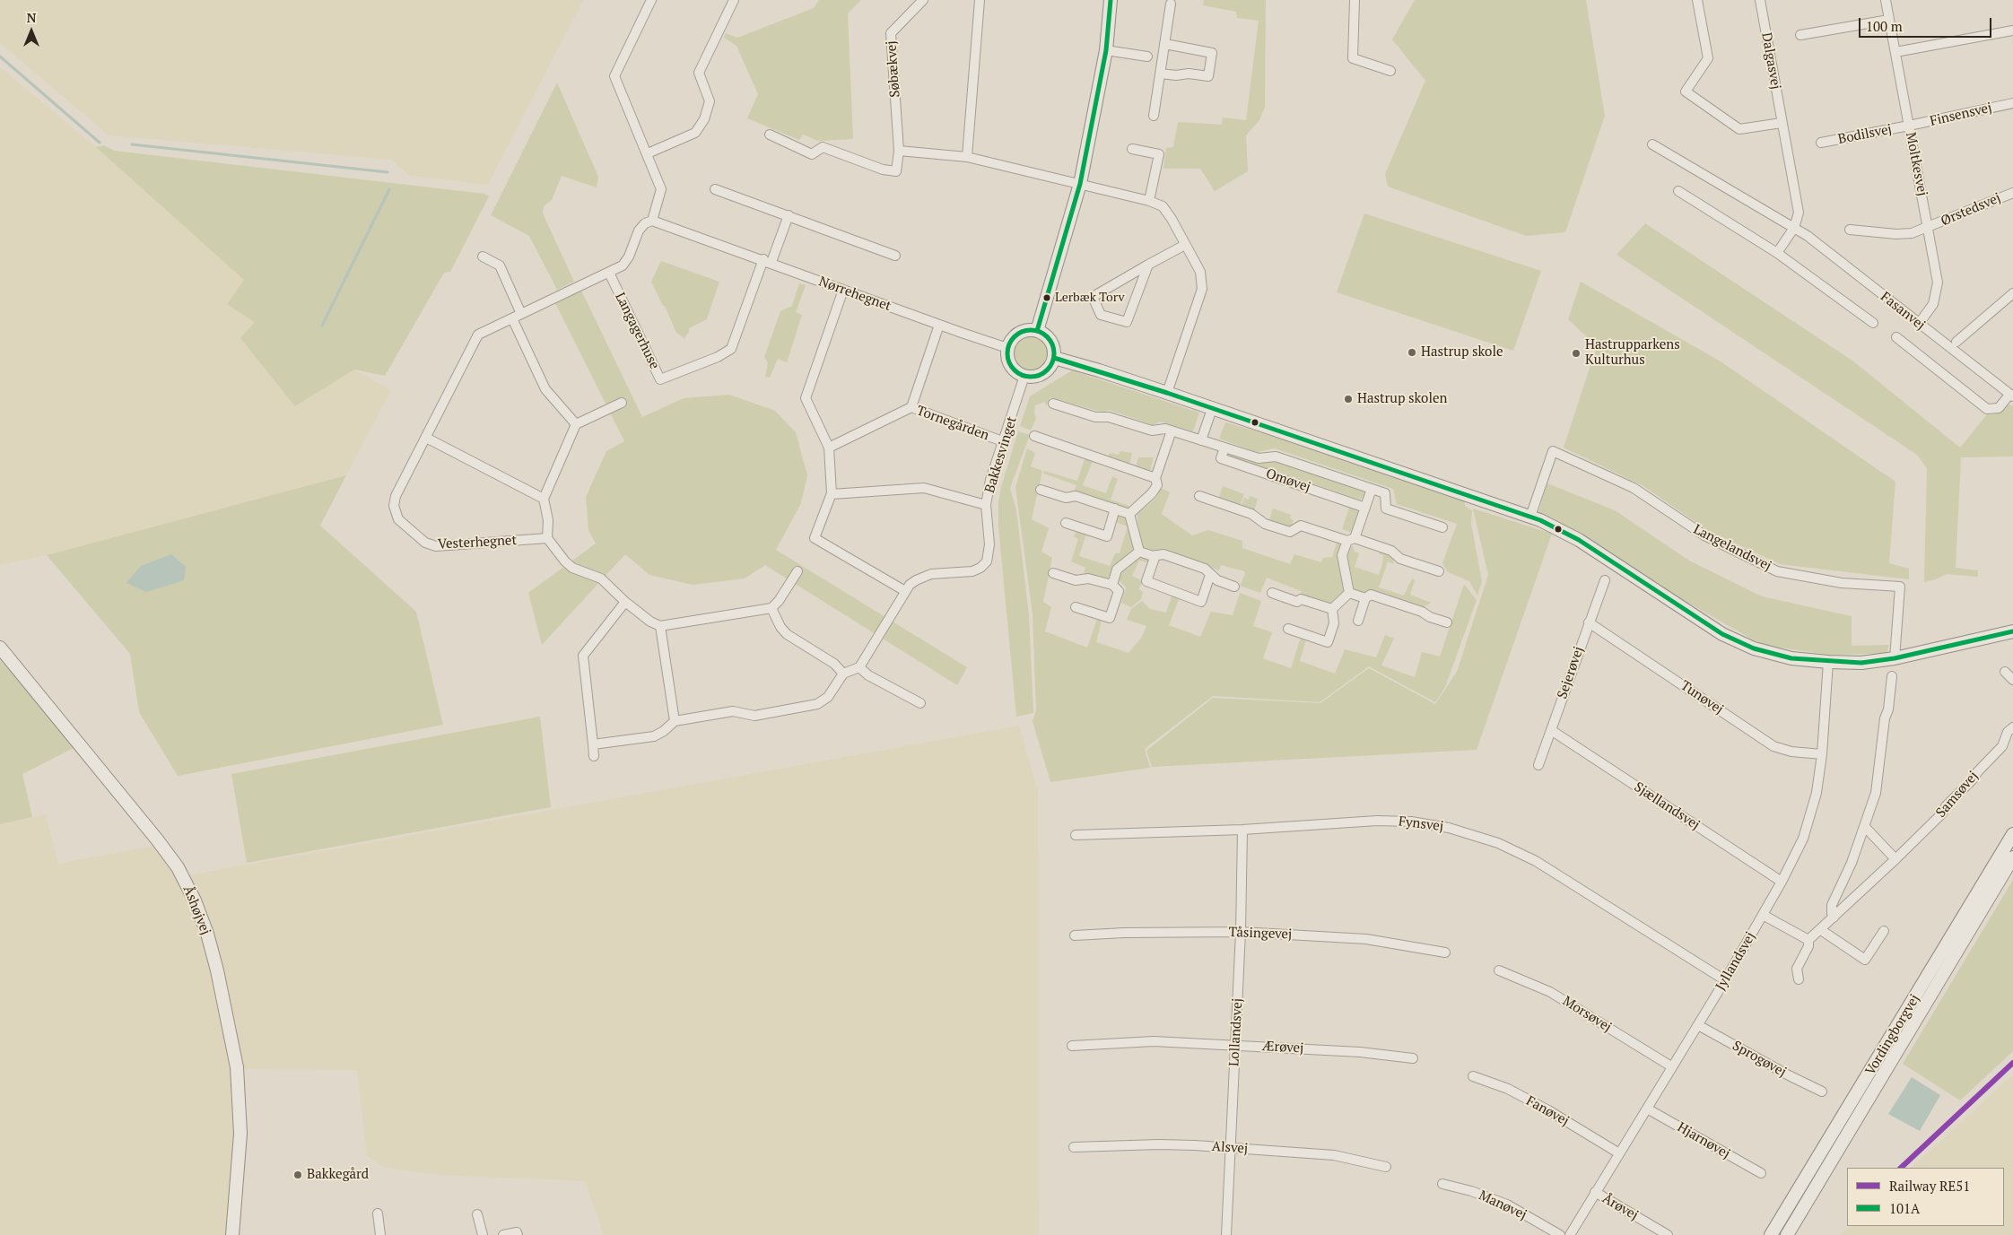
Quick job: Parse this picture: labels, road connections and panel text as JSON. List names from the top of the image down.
{
  "streets": {
    "street": [
      "Dalgasvej",
      "Søbækvej",
      "Finsensvej",
      "Bodilsvej",
      "Moltkesvej",
      "Ørstedsvej",
      "Nørrehegnet",
      "Fasanvej",
      "Langagerhuse",
      "Tornegården",
      "Bakkesvinget",
      "Omøvej",
      "Vesterhegnet",
      "Langelandsvej",
      "Sejerøvej",
      "Tunøvej",
      "Samsøvej",
      "Sjællandsvej",
      "Fynsvej",
      "Åshøjvej",
      "Tåsingevej",
      "Jyllandsvej",
      "Morsøvej",
      "Lollandsvej",
      "Vordingborgvej",
      "Ærøvej",
      "Sprogøvej",
      "Fanøvej",
      "Hjarnøvej",
      "Alsvej",
      "Manøvej",
      "Årøvej"
    ]
  },
  "crossings": [
    ["Dalgasvej", "Fasanvej"],
    ["Finsensvej", "Bodilsvej"],
    ["Finsensvej", "Moltkesvej"],
    ["Bodilsvej", "Moltkesvej"],
    ["Moltkesvej", "Ørstedsvej"],
    ["Moltkesvej", "Fasanvej"],
    ["Nørrehegnet", "Langagerhuse"],
    ["Nørrehegnet", "Bakkesvinget"],
    ["Nørrehegnet", "Vesterhegnet"],
    ["Langagerhuse", "Vesterhegnet"],
    ["Tornegården", "Bakkesvinget"],
    ["Sejerøvej", "Tunøvej"],
    ["Sejerøvej", "Sjællandsvej"],
    ["Tunøvej", "Jyllandsvej"],
    ["Sjællandsvej", "Jyllandsvej"],
    ["Fynsvej", "Jyllandsvej"],
    ["Fynsvej", "Lollandsvej"],
    ["Tåsingevej", "Lollandsvej"],
    ["Jyllandsvej", "Morsøvej"],
    ["Jyllandsvej", "Sprogøvej"],
    ["Jyllandsvej", "Fanøvej"],
    ["Jyllandsvej", "Hjarnøvej"],
    ["Jyllandsvej", "Årøvej"],
    ["Lollandsvej", "Ærøvej"],
    ["Lollandsvej", "Alsvej"]
  ],
  "places": [
    "Lerbæk Torv",
    "Hastrup skole",
    "Hastrupparkens Kulturhus",
    "Hastrup skolen",
    "Bakkegård"
  ],
  "lines": ["transit line 101A", "rail line RE51"],
  "legend": ["Railway RE51", "101A"],
  "scale_bar": "100 m",
  "north": "top"
}
